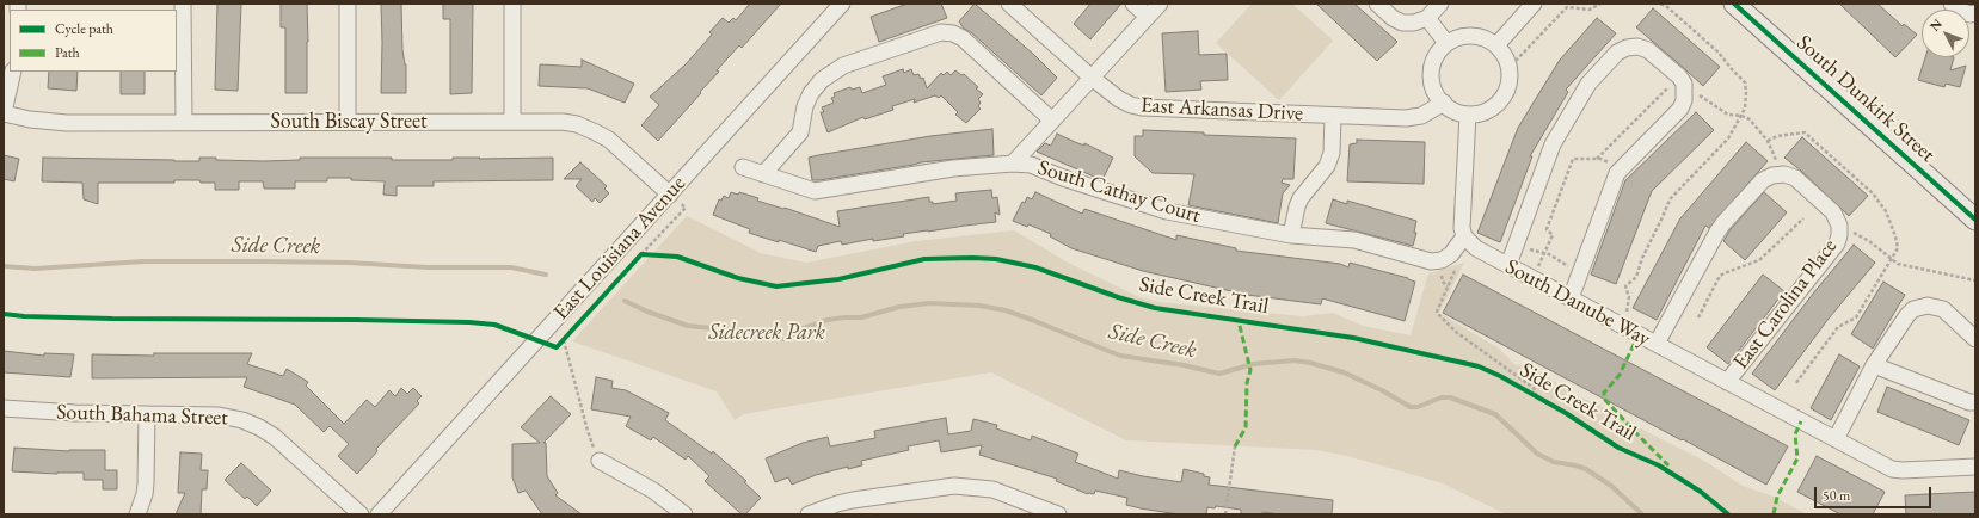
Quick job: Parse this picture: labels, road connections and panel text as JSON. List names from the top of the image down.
{
  "streets": {
    "main road": ["South Dunkirk Street"],
    "street": [
      "East Arkansas Drive",
      "South Biscay Street",
      "South Cathay Court",
      "East Louisiana Avenue",
      "South Danube Way",
      "East Carolina Place",
      "South Bahama Street"
    ],
    "cycle path": ["Side Creek Trail"]
  },
  "crossings": [
    ["East Arkansas Drive", "South Cathay Court"],
    ["South Biscay Street", "East Louisiana Avenue"],
    ["South Biscay Street", "Side Creek Trail"],
    ["South Cathay Court", "South Danube Way"],
    ["East Louisiana Avenue", "Side Creek Trail"],
    ["South Danube Way", "East Carolina Place"]
  ],
  "water": ["Side Creek"],
  "parks": ["Sidecreek Park"],
  "legend": ["Cycle path", "Path"],
  "scale_bar": "50 m",
  "north": "top left"
}
